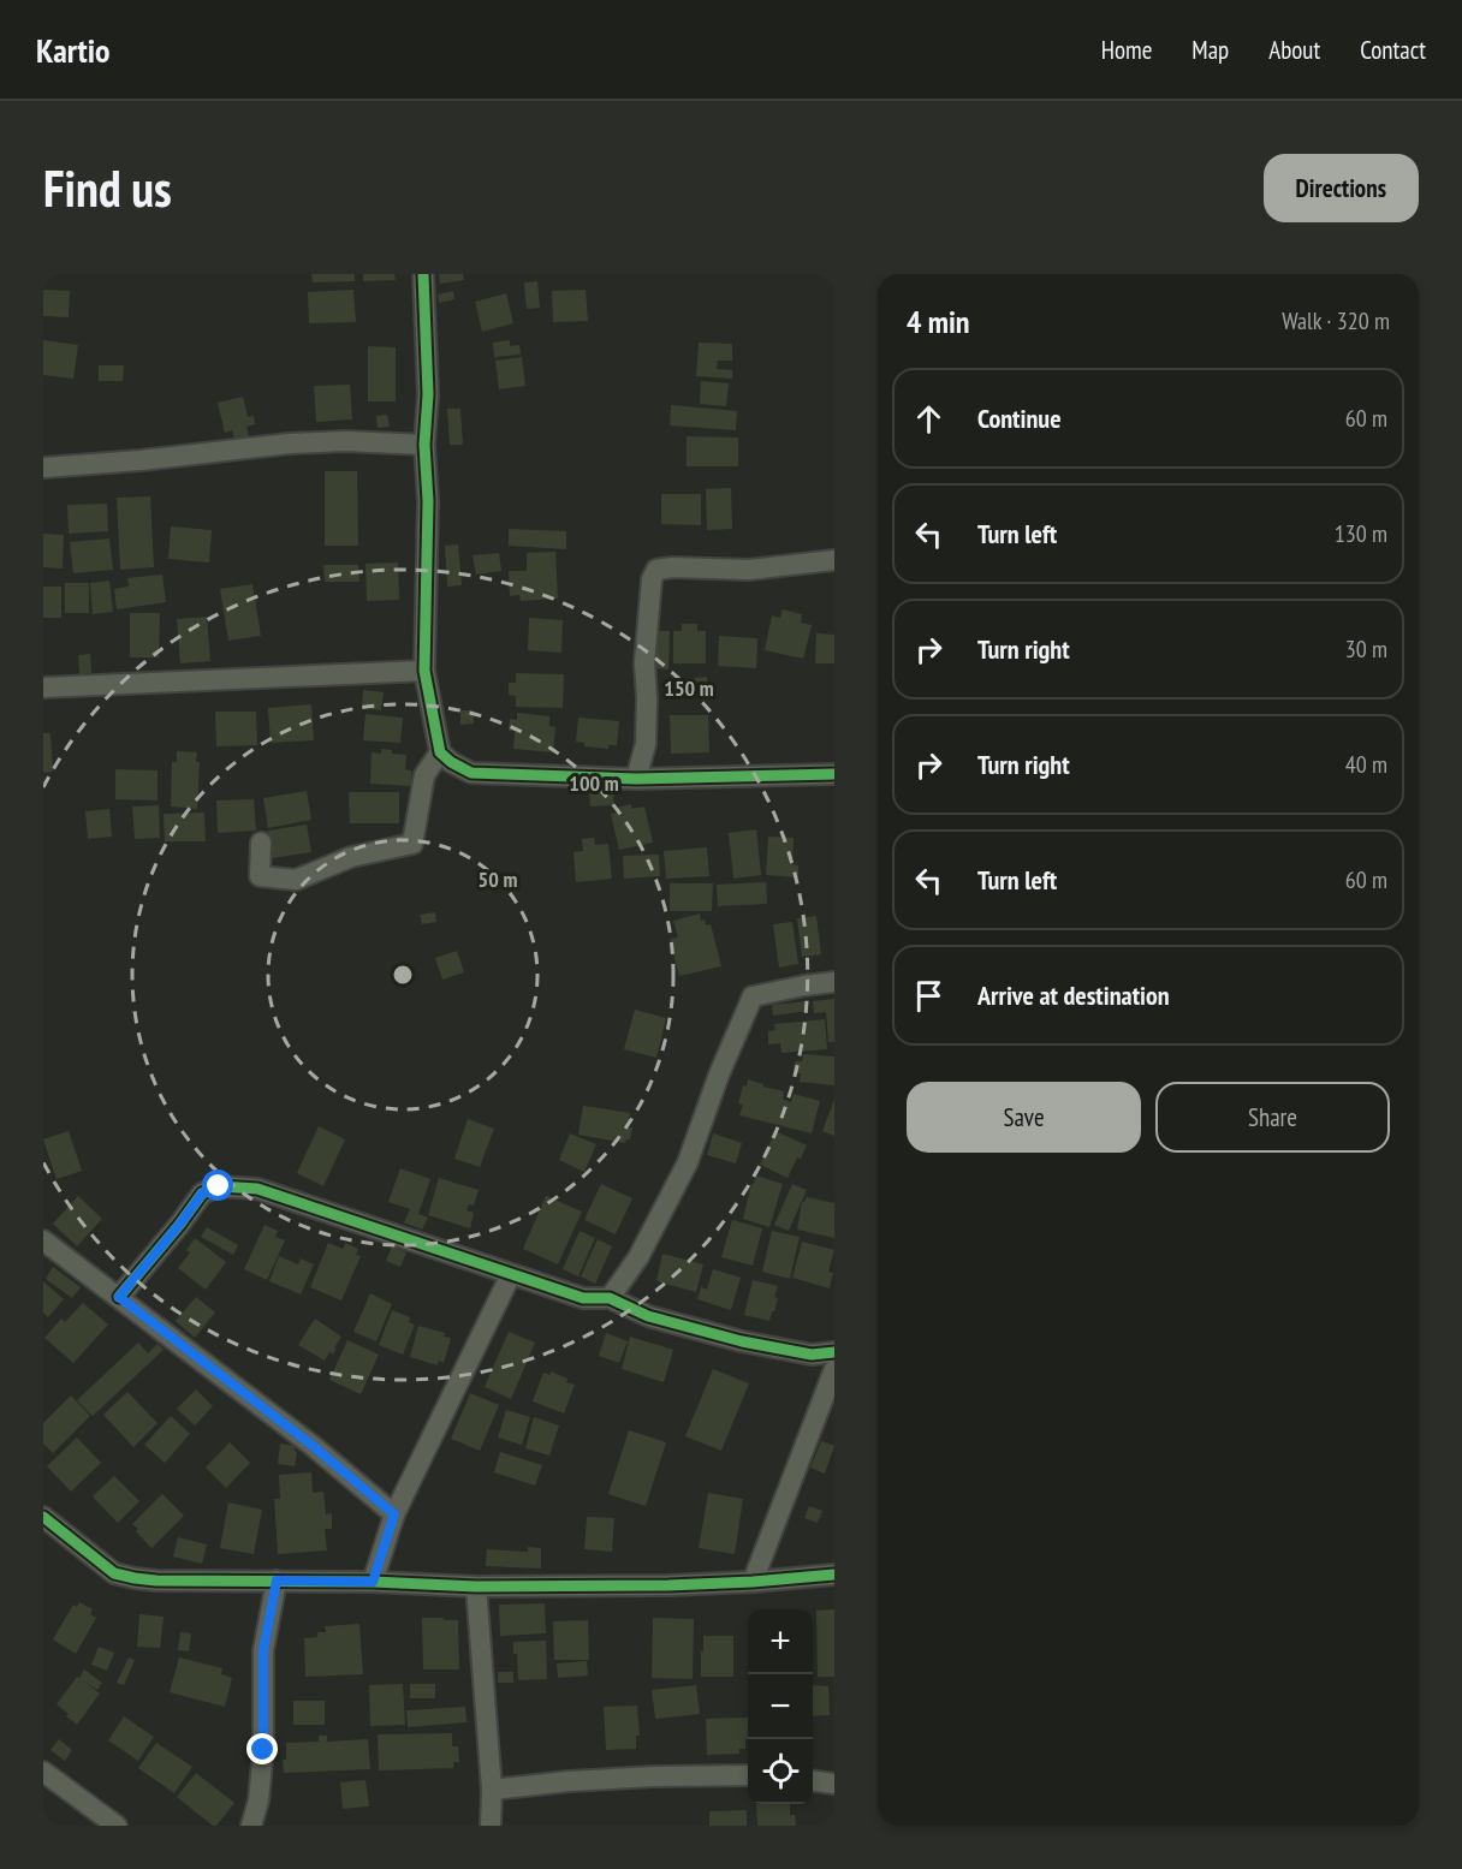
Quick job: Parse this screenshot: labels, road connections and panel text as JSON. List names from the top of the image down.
{
  "page": {
    "header": "Kartio",
    "nav": [
      "Home",
      "Map",
      "About",
      "Contact"
    ],
    "buttons": [
      "Directions",
      ["Save", "Share"]
    ],
    "title": "Find us",
    "heading": ["4 min", "Walk · 320 m"],
    "list": [
      ["Continue", "60 m"],
      ["Turn left", "130 m"],
      ["Turn right", "30 m"],
      ["Turn right", "40 m"],
      ["Turn left", "60 m"],
      "Arrive at destination"
    ],
    "map_buttons": ["+", "−"]
  },
  "rings": ["150 m", "100 m", "50 m"]
}
